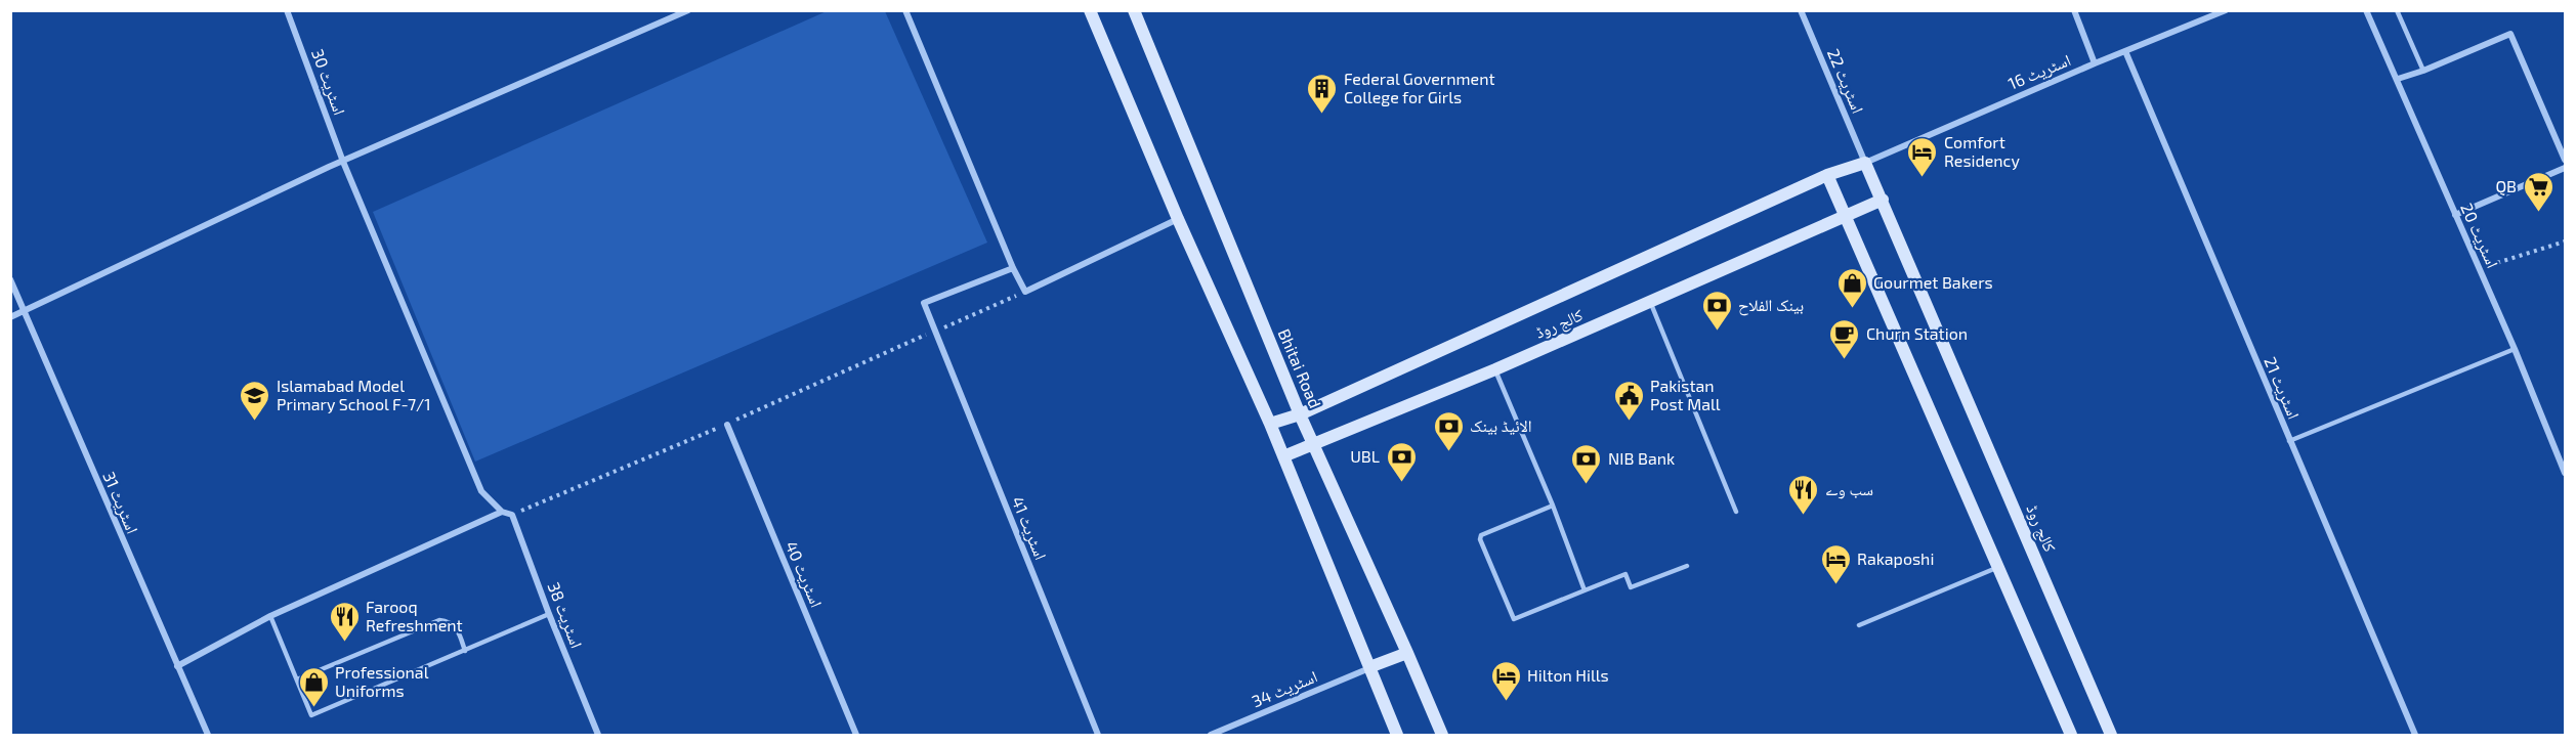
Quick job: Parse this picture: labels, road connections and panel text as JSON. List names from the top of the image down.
{
  "streets": {
    "street": [
      "اسٹریٹ 16",
      "اسٹریٹ 22",
      "اسٹریٹ 30",
      "اسٹریٹ 20",
      "کالج روڈ",
      "Bhitai Road",
      "اسٹریٹ 21",
      "اسٹریٹ 31",
      "اسٹریٹ 41",
      "اسٹریٹ 40",
      "اسٹریٹ 38",
      "اسٹریٹ 34"
    ]
  },
  "crossings": [
    ["اسٹریٹ 16", "اسٹریٹ 22"],
    ["اسٹریٹ 16", "کالج روڈ"],
    ["اسٹریٹ 16", "اسٹریٹ 21"],
    ["اسٹریٹ 22", "کالج روڈ"],
    ["کالج روڈ", "Bhitai Road"]
  ],
  "places": {
    "building": ["Federal Government College for Girls"],
    "hotel": ["Comfort Residency", "Rakaposhi", "Hilton Hills"],
    "supermarket": ["QB"],
    "shop": ["Gourmet Bakers", "Professional Uniforms"],
    "bank": [
      "بینک الفلاح",
      "الائیڈ بینک",
      "UBL",
      "NIB Bank"
    ],
    "cafe": ["Churn Station"],
    "school or university": ["Islamabad Model Primary School F-7/1"],
    "public building": ["Pakistan Post Mall"],
    "restaurant": ["سب وے", "Farooq Refreshment"]
  }
}
